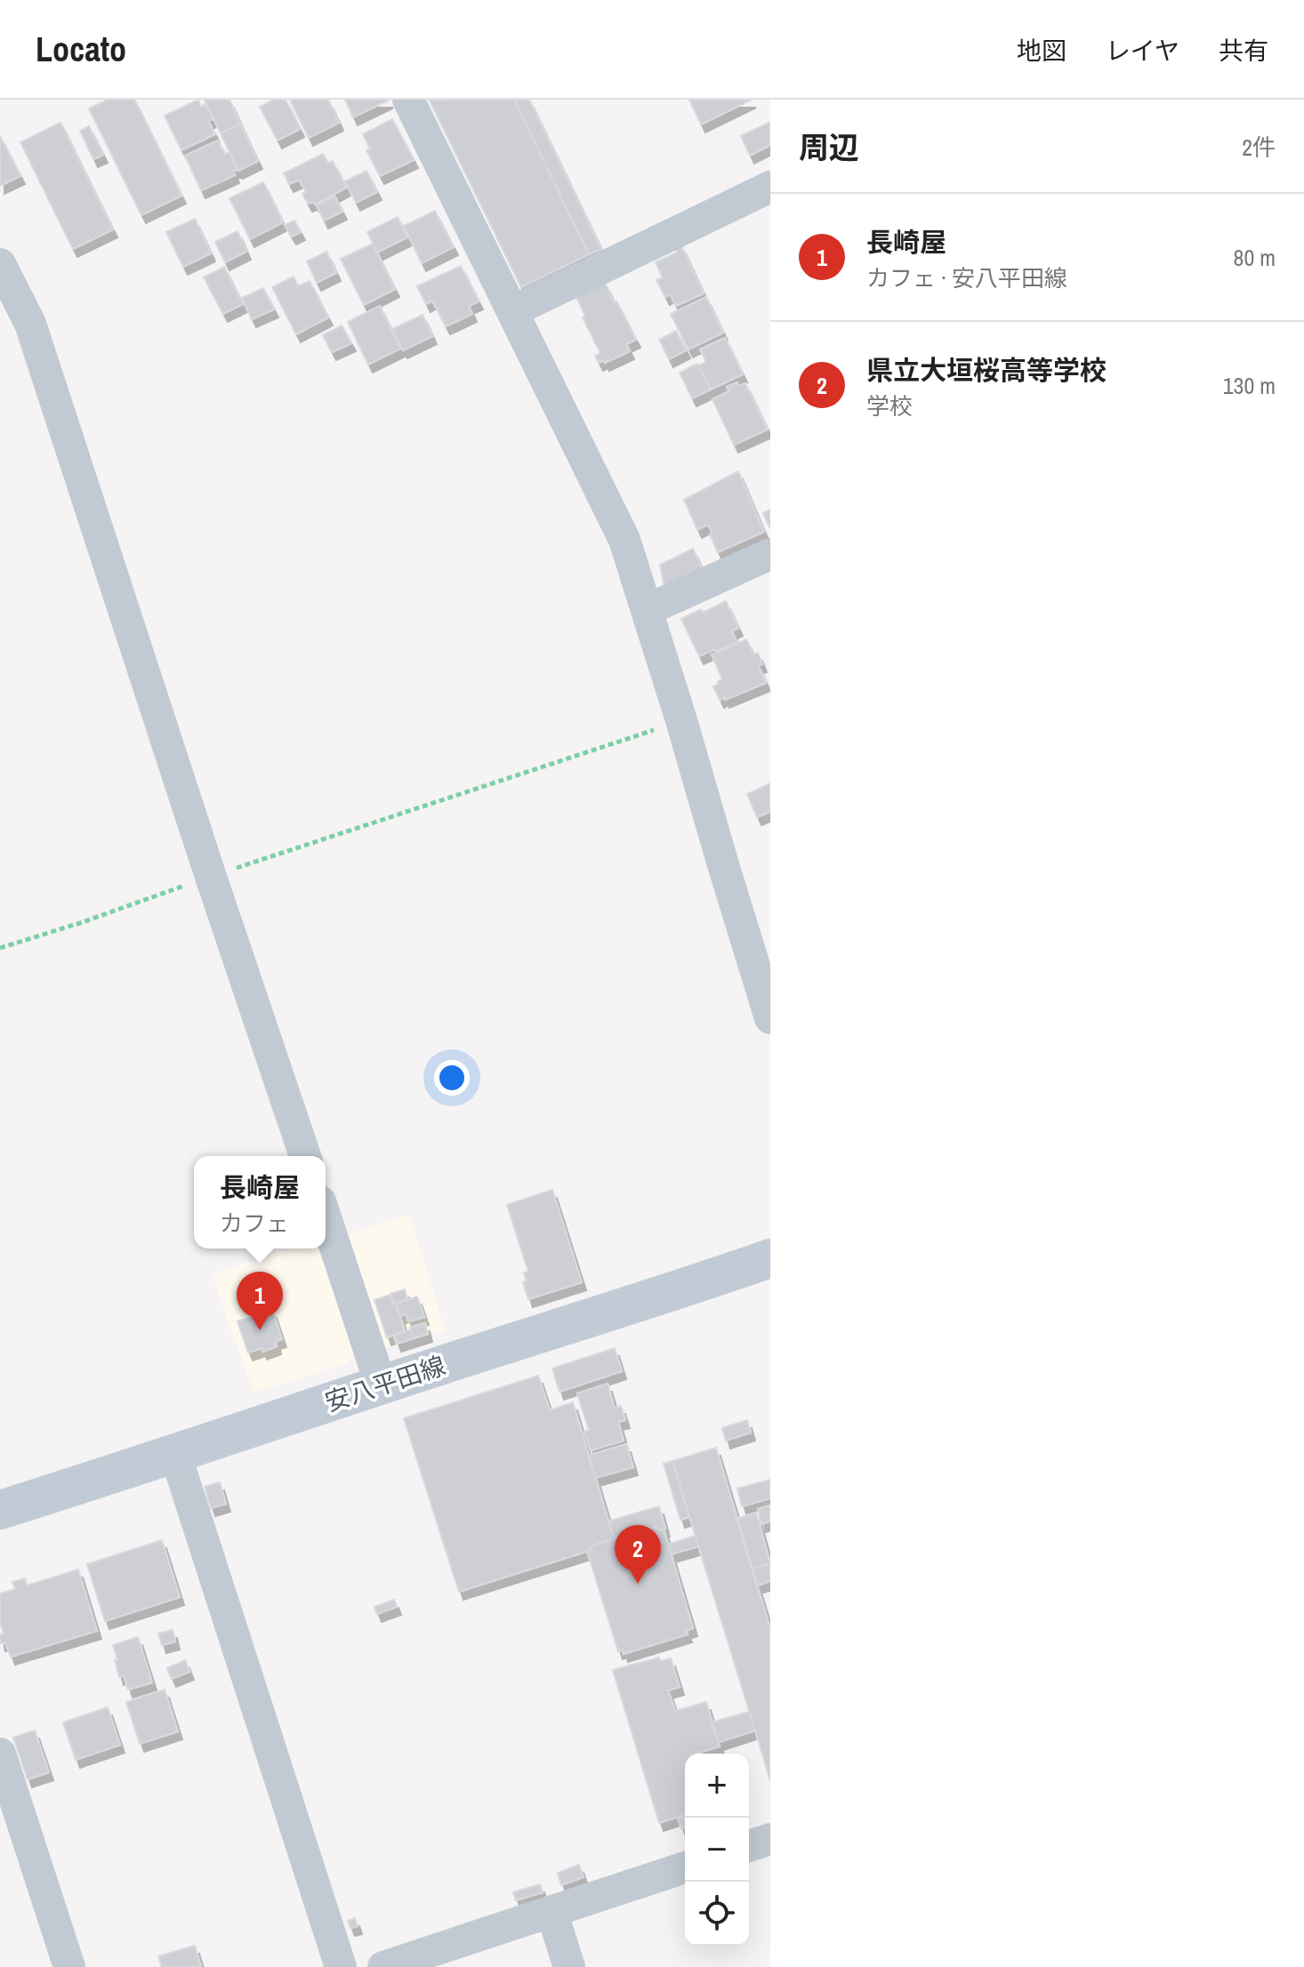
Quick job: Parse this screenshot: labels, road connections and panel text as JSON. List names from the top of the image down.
{
  "streets": {
    "main road": ["安八平田線"]
  },
  "page": {
    "header": "Locato",
    "nav": ["地図", "レイヤ", "共有"],
    "heading": ["周辺", "2件"],
    "list": [
      {
        "mark": "1",
        "name": "長崎屋",
        "note": "カフェ · 安八平田線",
        "value": "80 m"
      },
      {
        "mark": "2",
        "name": "県立大垣桜高等学校",
        "note": "学校",
        "value": "130 m"
      }
    ],
    "popup": ["長崎屋", "カフェ"],
    "pins": ["1", "2"],
    "map_buttons": ["+", "−"]
  }
}
